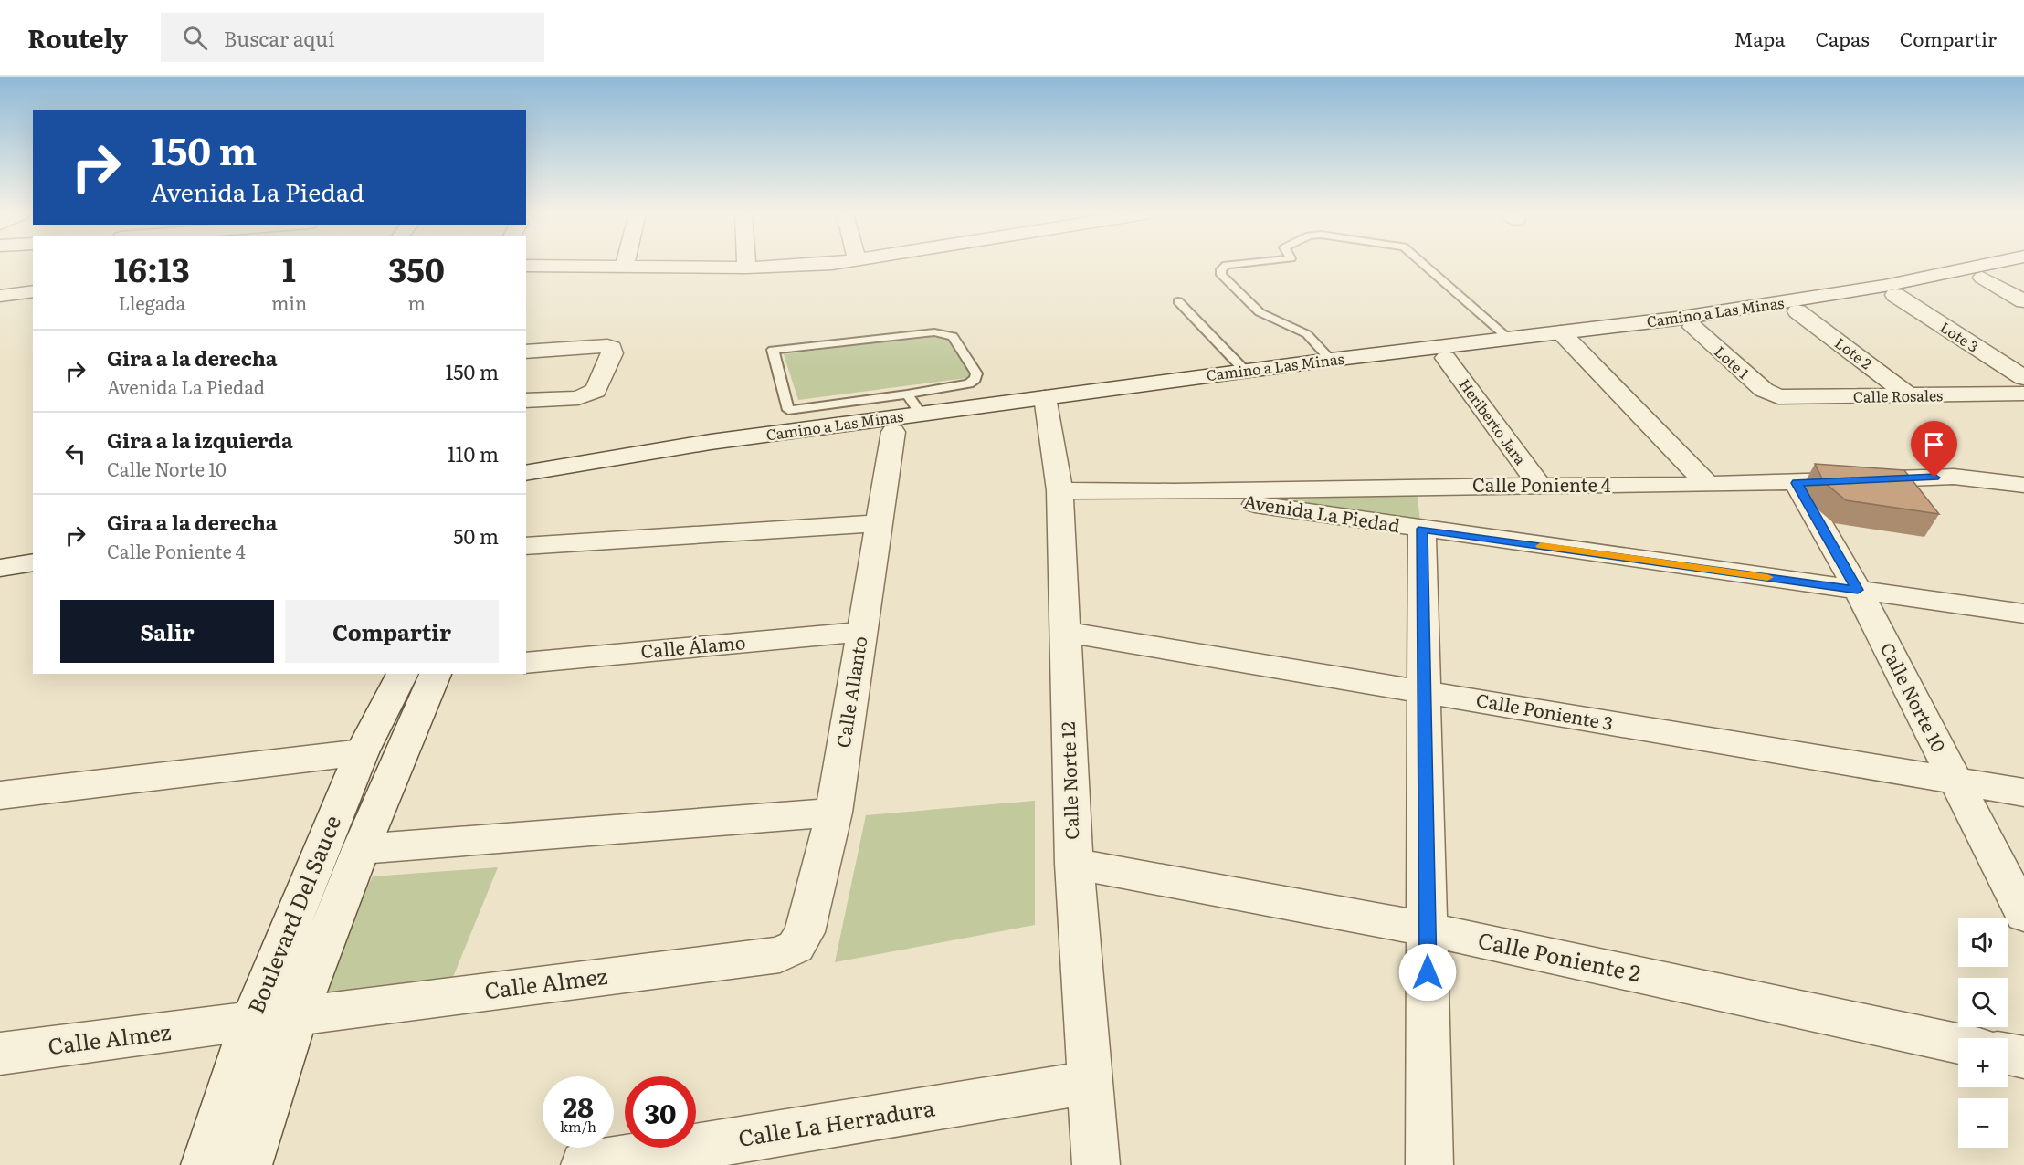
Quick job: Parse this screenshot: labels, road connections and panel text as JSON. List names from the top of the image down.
{
  "streets": {
    "street": [
      "Camino a Las Minas",
      "Lote 3",
      "Lote 2",
      "Lote 1",
      "Calle Rosales",
      "Heriberto Jara",
      "Calle Poniente 4",
      "Avenida La Piedad",
      "Calle Álamo",
      "Calle Allanto",
      "Calle Norte 10",
      "Calle Poniente 3",
      "Calle Norte 12",
      "Boulevard Del Sauce",
      "Calle Poniente 2",
      "Calle Almez",
      "Calle La Herradura"
    ]
  },
  "crossings": [
    ["Camino a Las Minas", "Lote 3"],
    ["Camino a Las Minas", "Lote 2"],
    ["Camino a Las Minas", "Lote 1"],
    ["Camino a Las Minas", "Heriberto Jara"],
    ["Camino a Las Minas", "Calle Allanto"],
    ["Camino a Las Minas", "Calle Norte 12"],
    ["Lote 2", "Calle Rosales"],
    ["Lote 1", "Calle Rosales"],
    ["Heriberto Jara", "Calle Poniente 4"],
    ["Calle Poniente 4", "Avenida La Piedad"],
    ["Calle Poniente 4", "Calle Norte 10"],
    ["Calle Poniente 4", "Calle Norte 12"],
    ["Avenida La Piedad", "Calle Norte 10"],
    ["Calle Álamo", "Calle Allanto"],
    ["Calle Allanto", "Calle Almez"],
    ["Calle Norte 10", "Calle Poniente 3"],
    ["Calle Poniente 3", "Calle Norte 12"],
    ["Calle Norte 12", "Calle Poniente 2"],
    ["Calle Norte 12", "Calle La Herradura"],
    ["Boulevard Del Sauce", "Calle Almez"]
  ],
  "page": {
    "header": "Routely",
    "search": "Buscar aquí",
    "nav": ["Mapa", "Capas", "Compartir"],
    "turn": ["150 m", "Avenida La Piedad"],
    "eta": [
      "16:13",
      "Llegada",
      "1",
      "min",
      "350",
      "m"
    ],
    "list": [
      {
        "name": "Gira a la derecha",
        "note": "Avenida La Piedad",
        "value": "150 m"
      },
      {
        "name": "Gira a la izquierda",
        "note": "Calle Norte 10",
        "value": "110 m"
      },
      {
        "name": "Gira a la derecha",
        "note": "Calle Poniente 4",
        "value": "50 m"
      }
    ],
    "buttons": ["Salir", "Compartir"],
    "map_buttons": ["+", "−"],
    "speed": "28 km/h",
    "limit": "30"
  }
}
